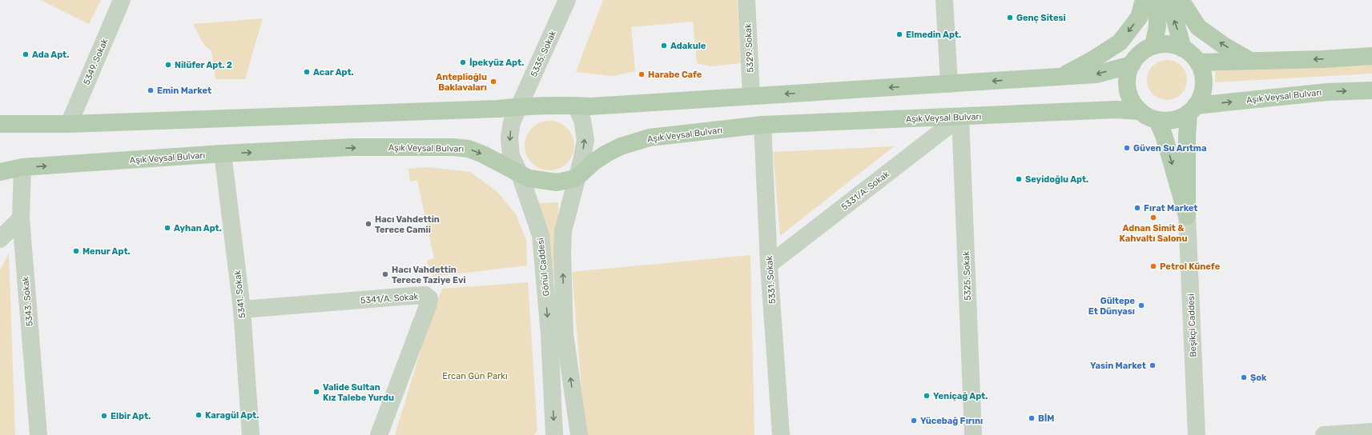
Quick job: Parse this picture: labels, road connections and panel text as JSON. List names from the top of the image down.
{
  "streets": {
    "main road": ["Aşık Veysal Bulvarı", "Beşikçi Caddesi"],
    "street": [
      "5329. Sokak",
      "5335. Sokak",
      "5349. Sokak",
      "5331/A. Sokak",
      "Gönül Caddesi",
      "5325. Sokak",
      "5331. Sokak",
      "5341. Sokak",
      "5341/A. Sokak",
      "5343. Sokak"
    ]
  },
  "crossings": [
    ["5335. Sokak", "Aşık Veysal Bulvarı"],
    ["5335. Sokak", "Gönül Caddesi"],
    ["Aşık Veysal Bulvarı", "5331/A. Sokak"],
    ["Aşık Veysal Bulvarı", "Gönül Caddesi"],
    ["Aşık Veysal Bulvarı", "5325. Sokak"],
    ["Aşık Veysal Bulvarı", "5331. Sokak"],
    ["Aşık Veysal Bulvarı", "5341. Sokak"],
    ["Aşık Veysal Bulvarı", "5343. Sokak"],
    ["Aşık Veysal Bulvarı", "Beşikçi Caddesi"],
    ["5331/A. Sokak", "5325. Sokak"],
    ["5331/A. Sokak", "5331. Sokak"],
    ["5341. Sokak", "5341/A. Sokak"]
  ],
  "parks": ["Ercan Gün Parkı"],
  "places": [
    "Genç Sitesi",
    "Elmedin Apt.",
    "Adakule",
    "Ada Apt.",
    "İpekyüz Apt.",
    "Nilüfer Apt. 2",
    "Acar Apt.",
    "Harabe Cafe",
    "Anteplioğlu Baklavaları",
    "Emin Market",
    "Güven Su Arıtma",
    "Seyidoğlu Apt.",
    "Fırat Market",
    "Adnan Simit & Kahvaltı Salonu",
    "Hacı Vahdettin Terece Camii",
    "Ayhan Apt.",
    "Menur Apt.",
    "Petrol Künefe",
    "Hacı Vahdettin Terece Taziye Evi",
    "Gültepe Et Dünyası",
    "Yasin Market",
    "Şok",
    "Valide Sultan Kız Talebe Yurdu",
    "Yeniçağ Apt.",
    "Karagül Apt.",
    "Elbir Apt.",
    "BİM",
    "Yücebağ Fırını"
  ]
}
